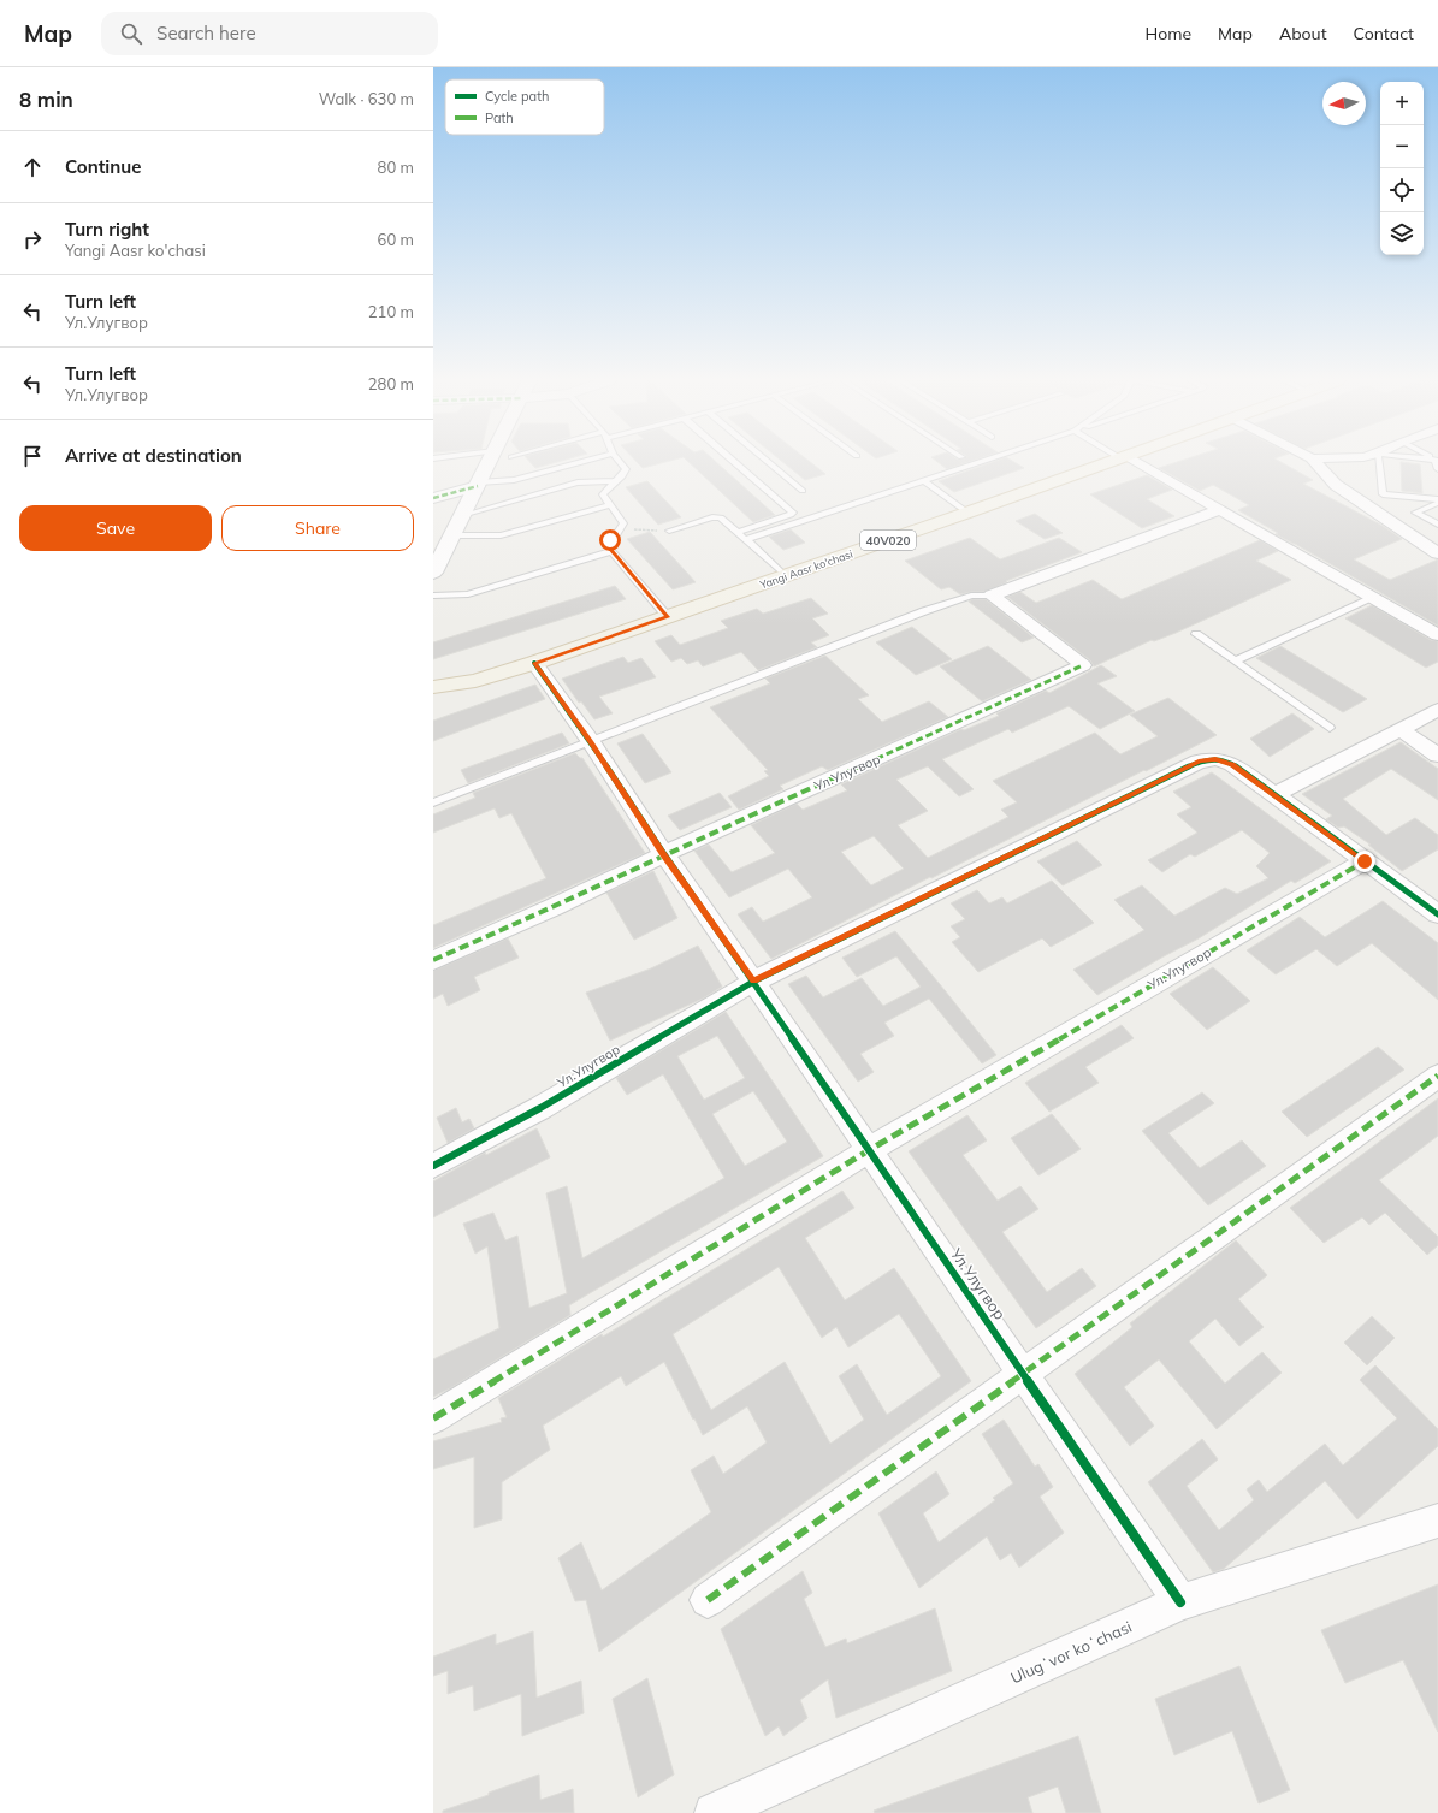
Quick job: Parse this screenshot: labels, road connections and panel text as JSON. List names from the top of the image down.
{
  "streets": {
    "main road": ["40V020", "Yangi Aasr ko'chasi"],
    "street": ["Ул.Улугвор", "Ulugʻvor koʻchasi"]
  },
  "crossings": [
    ["Yangi Aasr ko'chasi", "Ул.Улугвор"],
    ["Ул.Улугвор", "Ulugʻvor koʻchasi"]
  ],
  "legend": ["Cycle path", "Path"],
  "north": "left",
  "page": {
    "header": "Map",
    "search": "Search here",
    "nav": [
      "Home",
      "Map",
      "About",
      "Contact"
    ],
    "heading": ["8 min", "Walk · 630 m"],
    "map_buttons": ["+", "−"],
    "list": [
      ["Continue", "80 m"],
      ["Turn right", "Yangi Aasr ko'chasi", "60 m"],
      ["Turn left", "Ул.Улугвор", "210 m"],
      ["Turn left", "Ул.Улугвор", "280 m"],
      "Arrive at destination"
    ],
    "buttons": ["Save", "Share"]
  }
}
